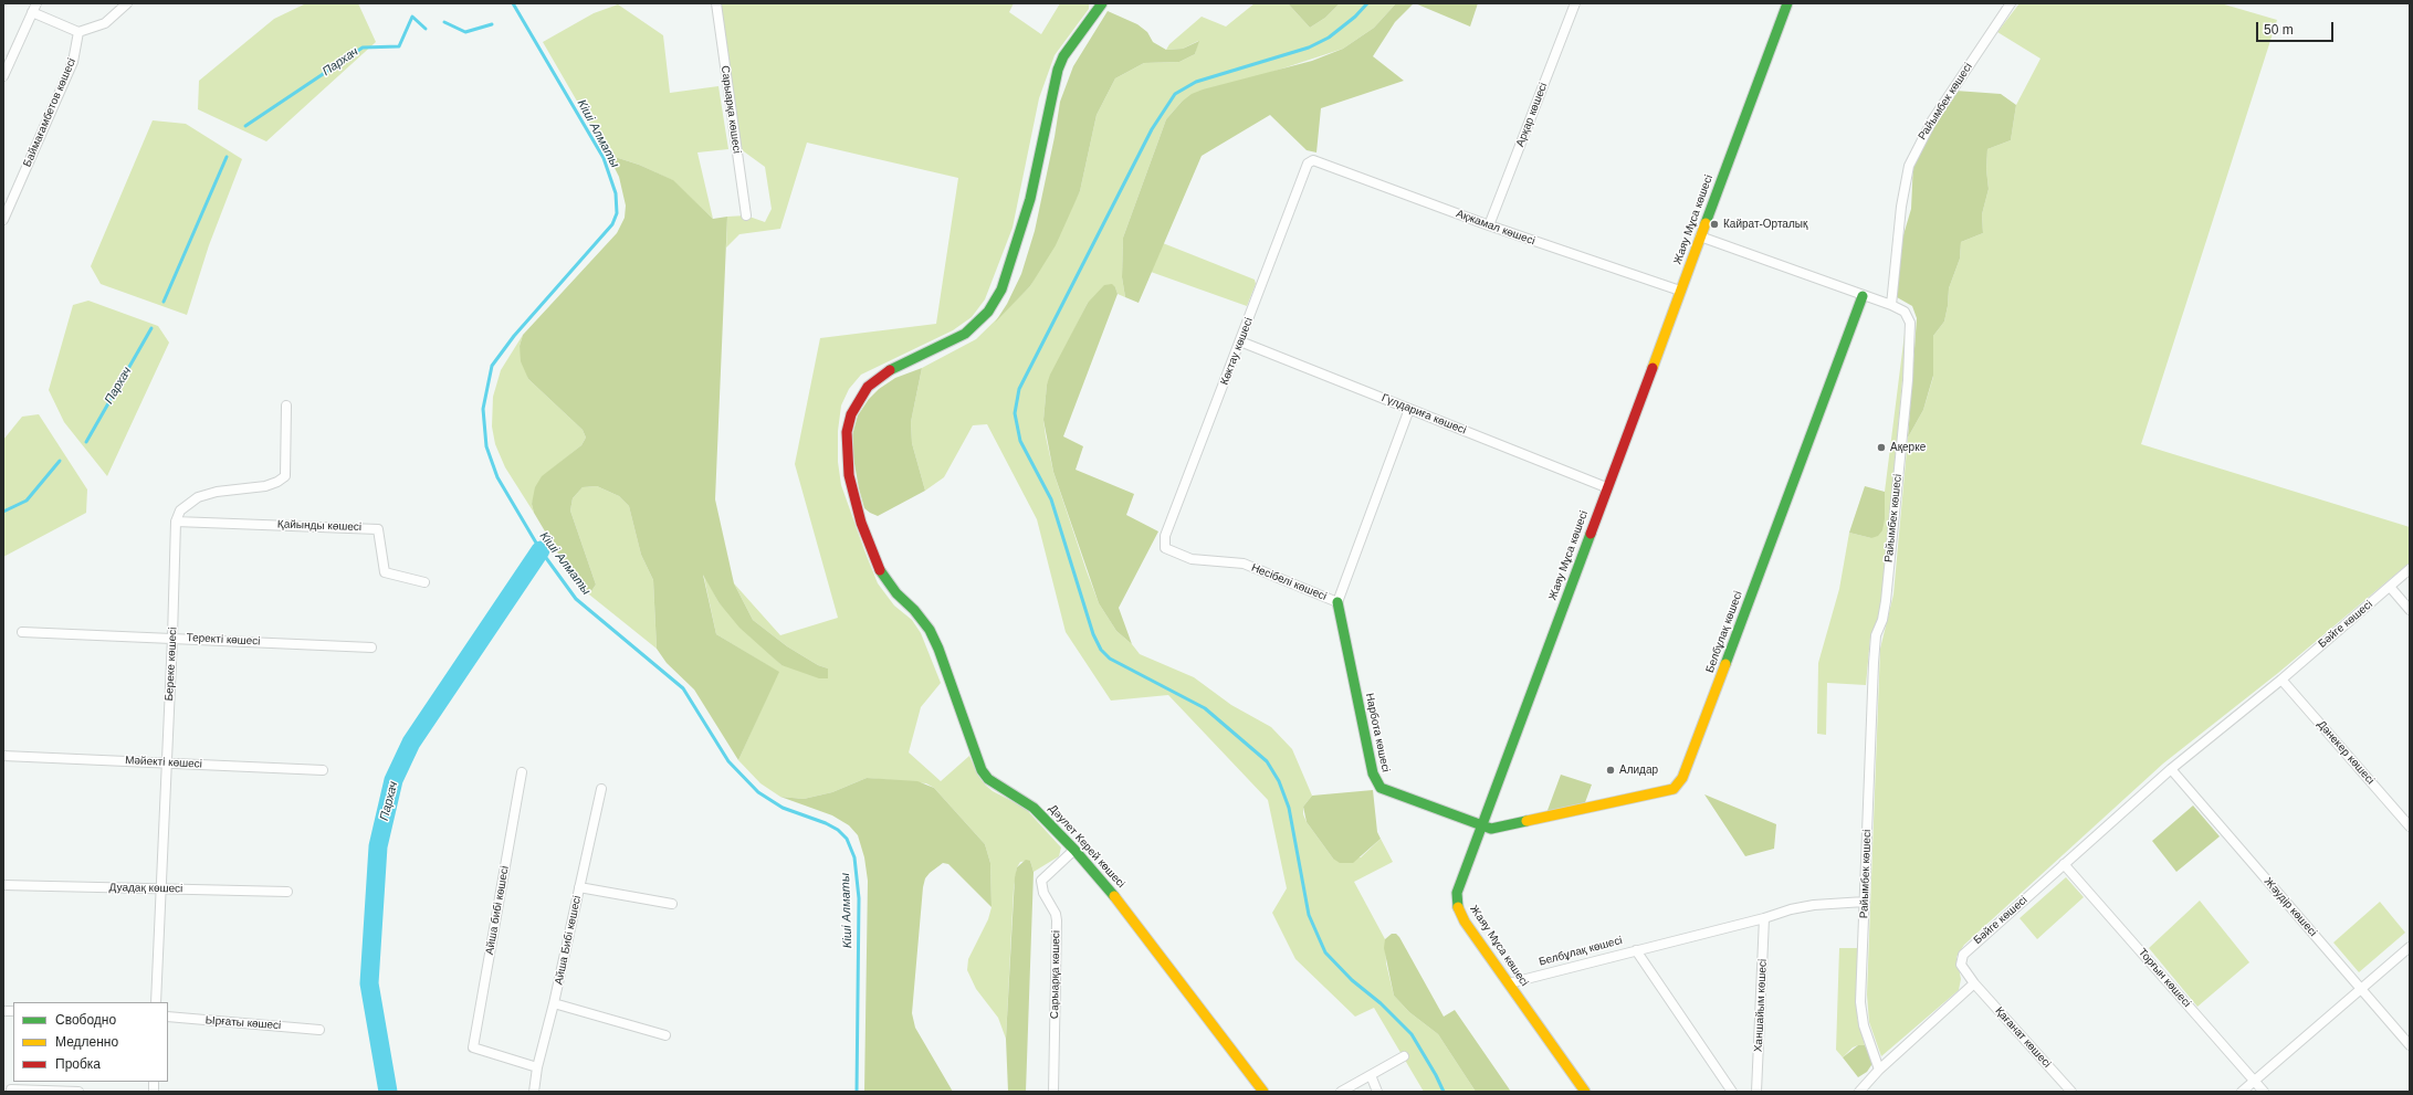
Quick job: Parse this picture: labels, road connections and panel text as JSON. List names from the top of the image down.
{
  "streets": {
    "street": [
      "Райымбек көшесі",
      "Сарыарқа көшесі",
      "Баймағамбетов көшесі",
      "Арқар көшесі",
      "Жаяу Мұса көшесі",
      "Ақжамал көшесі",
      "Көктау көшесі",
      "Гүлдариға көшесі",
      "Қайынды көшесі",
      "Несібелі көшесі",
      "Бәйге көшесі",
      "Белбұлақ көшесі",
      "Теректі көшесі",
      "Береке көшесі",
      "Нарбота көшесі",
      "Дәнекер көшесі",
      "Мәйекті көшесі",
      "Дәулет Керей көшесі",
      "Дуадақ көшесі",
      "Жәудір көшесі",
      "Айша бибі көшесі",
      "Айша Бибі көшесі",
      "Торғын көшесі",
      "Ханшайым көшесі",
      "Ырғаты көшесі",
      "Қағанат көшесі"
    ]
  },
  "crossings": [
    ["Райымбек көшесі", "Белбұлақ көшесі"],
    ["Сарыарқа көшесі", "Дәулет Керей көшесі"],
    ["Арқар көшесі", "Ақжамал көшесі"],
    ["Жаяу Мұса көшесі", "Ақжамал көшесі"],
    ["Жаяу Мұса көшесі", "Гүлдариға көшесі"],
    ["Жаяу Мұса көшесі", "Белбұлақ көшесі"],
    ["Жаяу Мұса көшесі", "Нарбота көшесі"],
    ["Ақжамал көшесі", "Көктау көшесі"],
    ["Көктау көшесі", "Гүлдариға көшесі"],
    ["Көктау көшесі", "Несібелі көшесі"],
    ["Қайынды көшесі", "Береке көшесі"],
    ["Несібелі көшесі", "Нарбота көшесі"],
    ["Бәйге көшесі", "Дәнекер көшесі"],
    ["Бәйге көшесі", "Жәудір көшесі"],
    ["Бәйге көшесі", "Торғын көшесі"],
    ["Бәйге көшесі", "Қағанат көшесі"],
    ["Белбұлақ көшесі", "Нарбота көшесі"],
    ["Белбұлақ көшесі", "Ханшайым көшесі"],
    ["Теректі көшесі", "Береке көшесі"],
    ["Береке көшесі", "Мәйекті көшесі"],
    ["Береке көшесі", "Дуадақ көшесі"],
    ["Айша бибі көшесі", "Айша Бибі көшесі"]
  ],
  "water": ["Пархач", "Кіші Алматы"],
  "places": ["Кайрат-Орталық", "Ақерке", "Алидар"],
  "legend": ["Свободно", "Медленно", "Пробка"],
  "scale_bar": "50 m"
}
